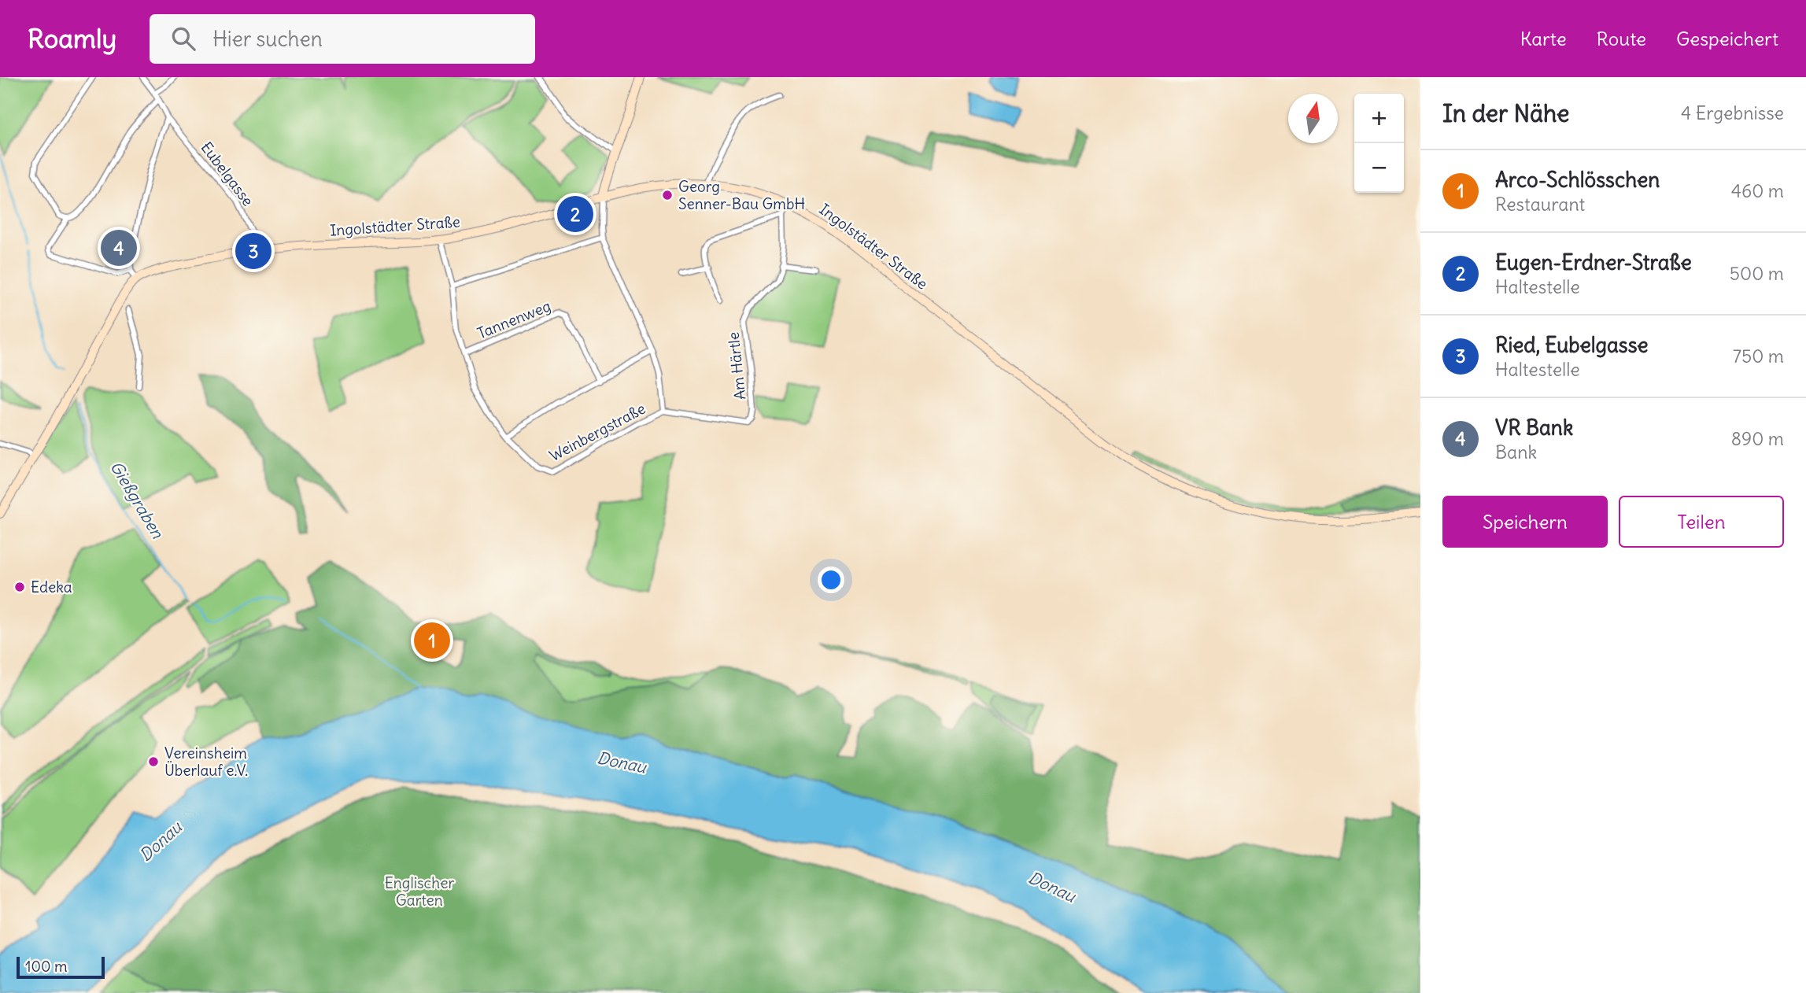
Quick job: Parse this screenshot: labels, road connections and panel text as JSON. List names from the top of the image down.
{
  "streets": {
    "main road": ["Ingolstädter Straße"],
    "street": [
      "Eubelgasse",
      "Tannenweg",
      "Am Härtle",
      "Weinbergstraße"
    ]
  },
  "crossings": [
    ["Eubelgasse", "Ingolstädter Straße"],
    ["Ingolstädter Straße", "Am Härtle"],
    ["Ingolstädter Straße", "Weinbergstraße"],
    ["Tannenweg", "Weinbergstraße"],
    ["Am Härtle", "Weinbergstraße"]
  ],
  "water": ["Gießgraben", "Donau"],
  "parks": ["Englischer Garten"],
  "places": ["Georg Senner-Bau GmbH", "Edeka", "Vereinsheim Überlauf e.V."],
  "scale_bar": "100 m",
  "north": "top",
  "page": {
    "header": "Roamly",
    "search": "Hier suchen",
    "nav": ["Karte", "Route", "Gespeichert"],
    "heading": ["In der Nähe", "4 Ergebnisse"],
    "map_buttons": ["+", "−"],
    "list": [
      {
        "mark": "1",
        "name": "Arco-Schlösschen",
        "note": "Restaurant",
        "value": "460 m"
      },
      {
        "mark": "2",
        "name": "Eugen-Erdner-Straße",
        "note": "Haltestelle",
        "value": "500 m"
      },
      {
        "mark": "3",
        "name": "Ried, Eubelgasse",
        "note": "Haltestelle",
        "value": "750 m"
      },
      {
        "mark": "4",
        "name": "VR Bank",
        "note": "Bank",
        "value": "890 m"
      }
    ],
    "pins": [
      "2",
      "4",
      "3",
      "1"
    ],
    "buttons": ["Speichern", "Teilen"],
    "scale": "100 m"
  }
}
